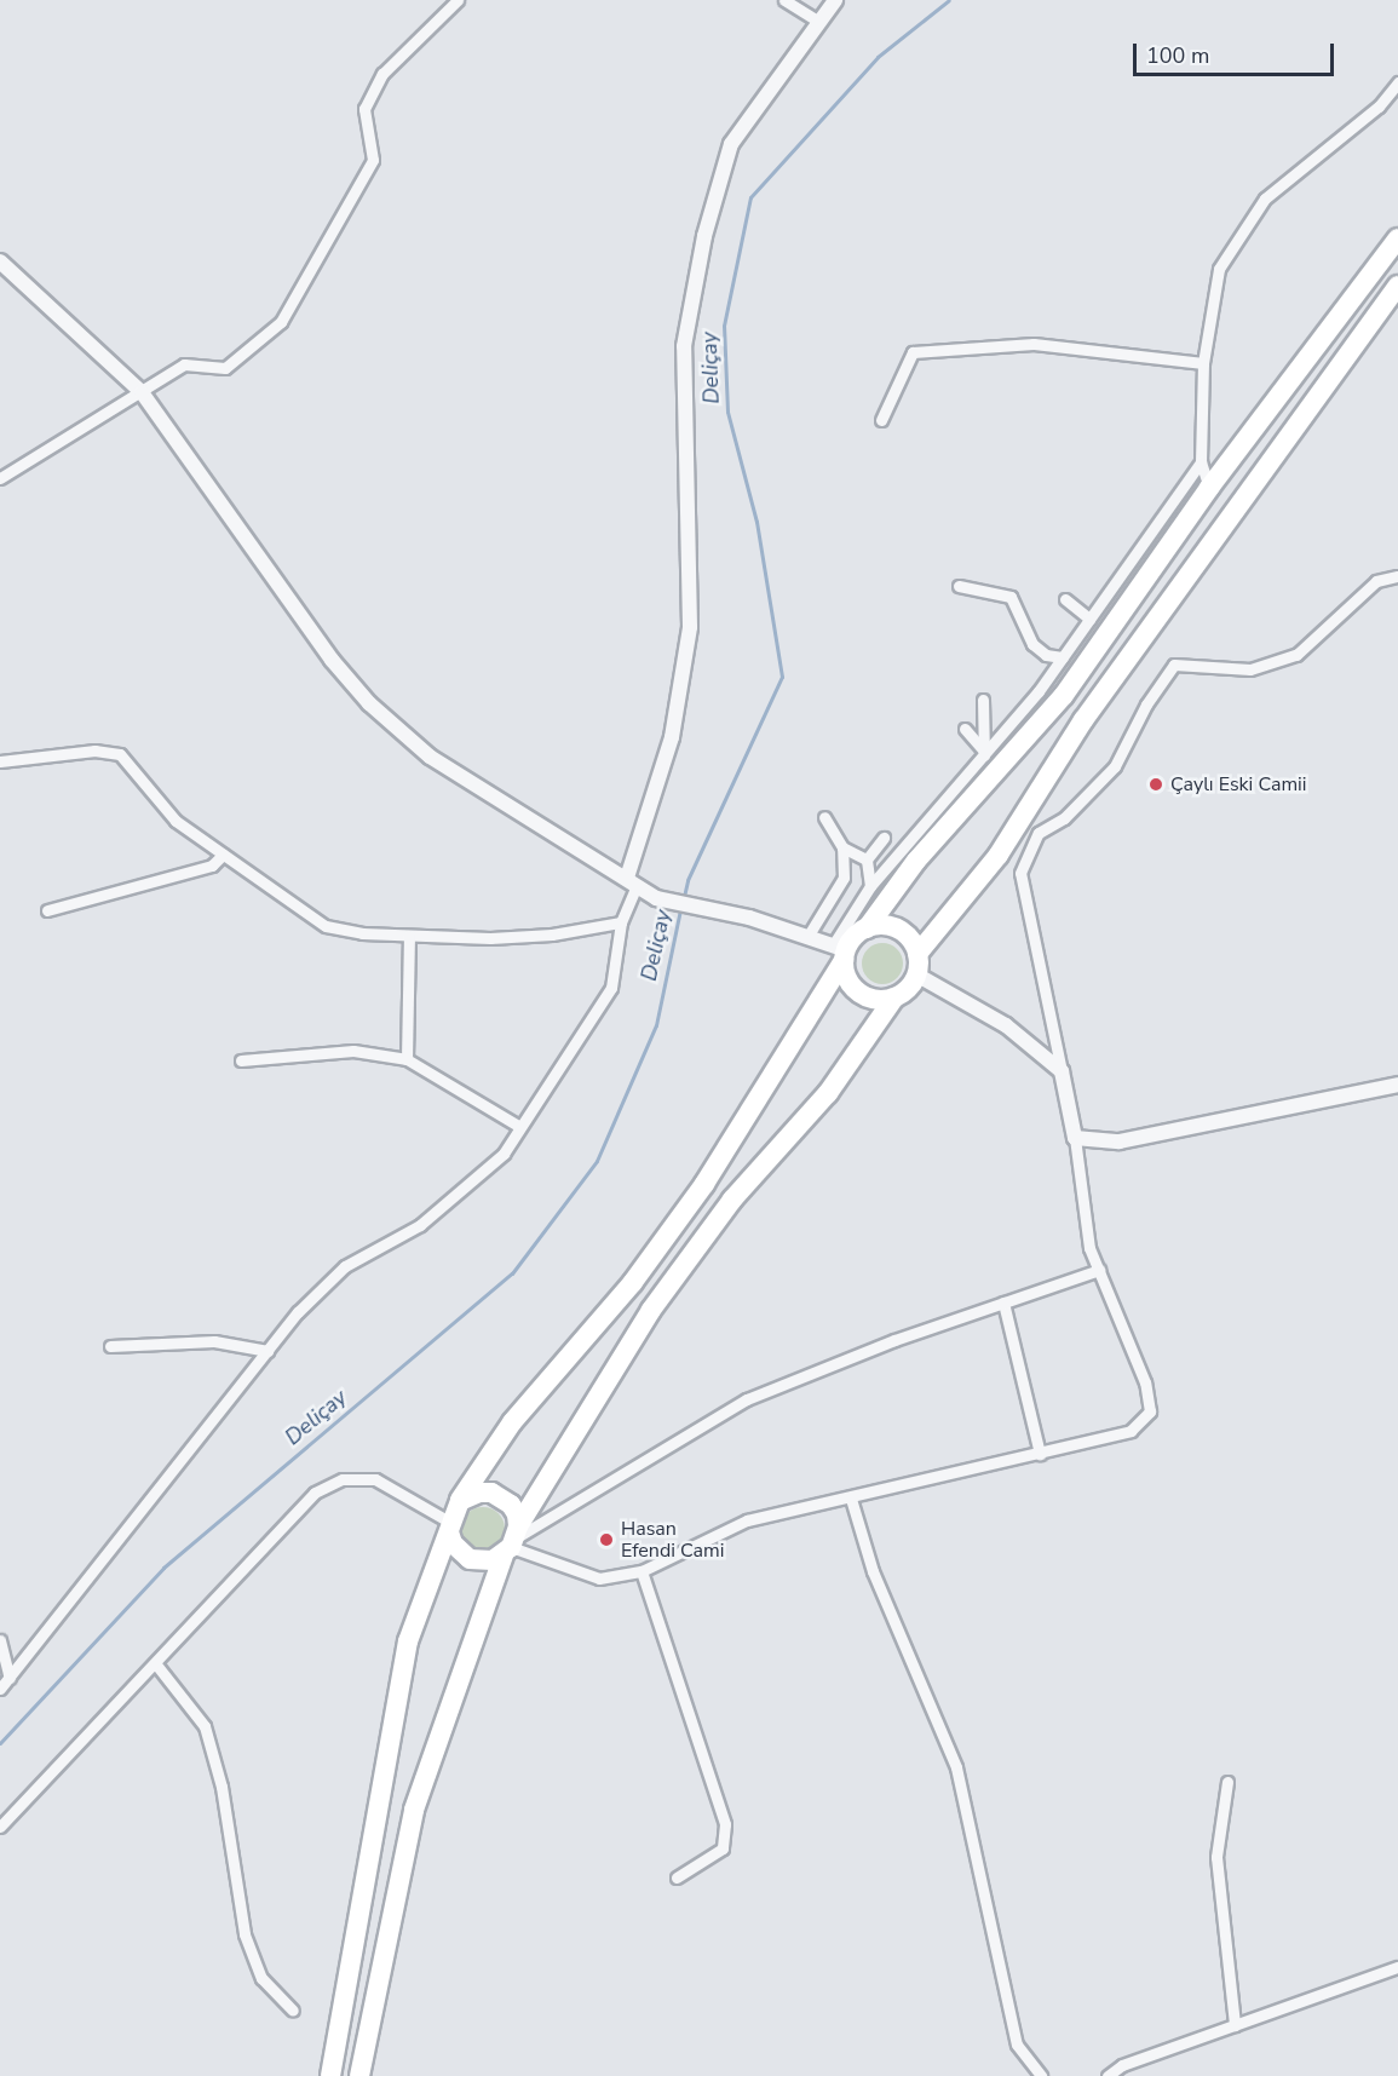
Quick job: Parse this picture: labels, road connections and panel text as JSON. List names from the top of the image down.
{
  "water": ["Deliçay"],
  "places": ["Çaylı Eski Camii", "Hasan Efendi Cami"],
  "scale_bar": "100 m"
}
